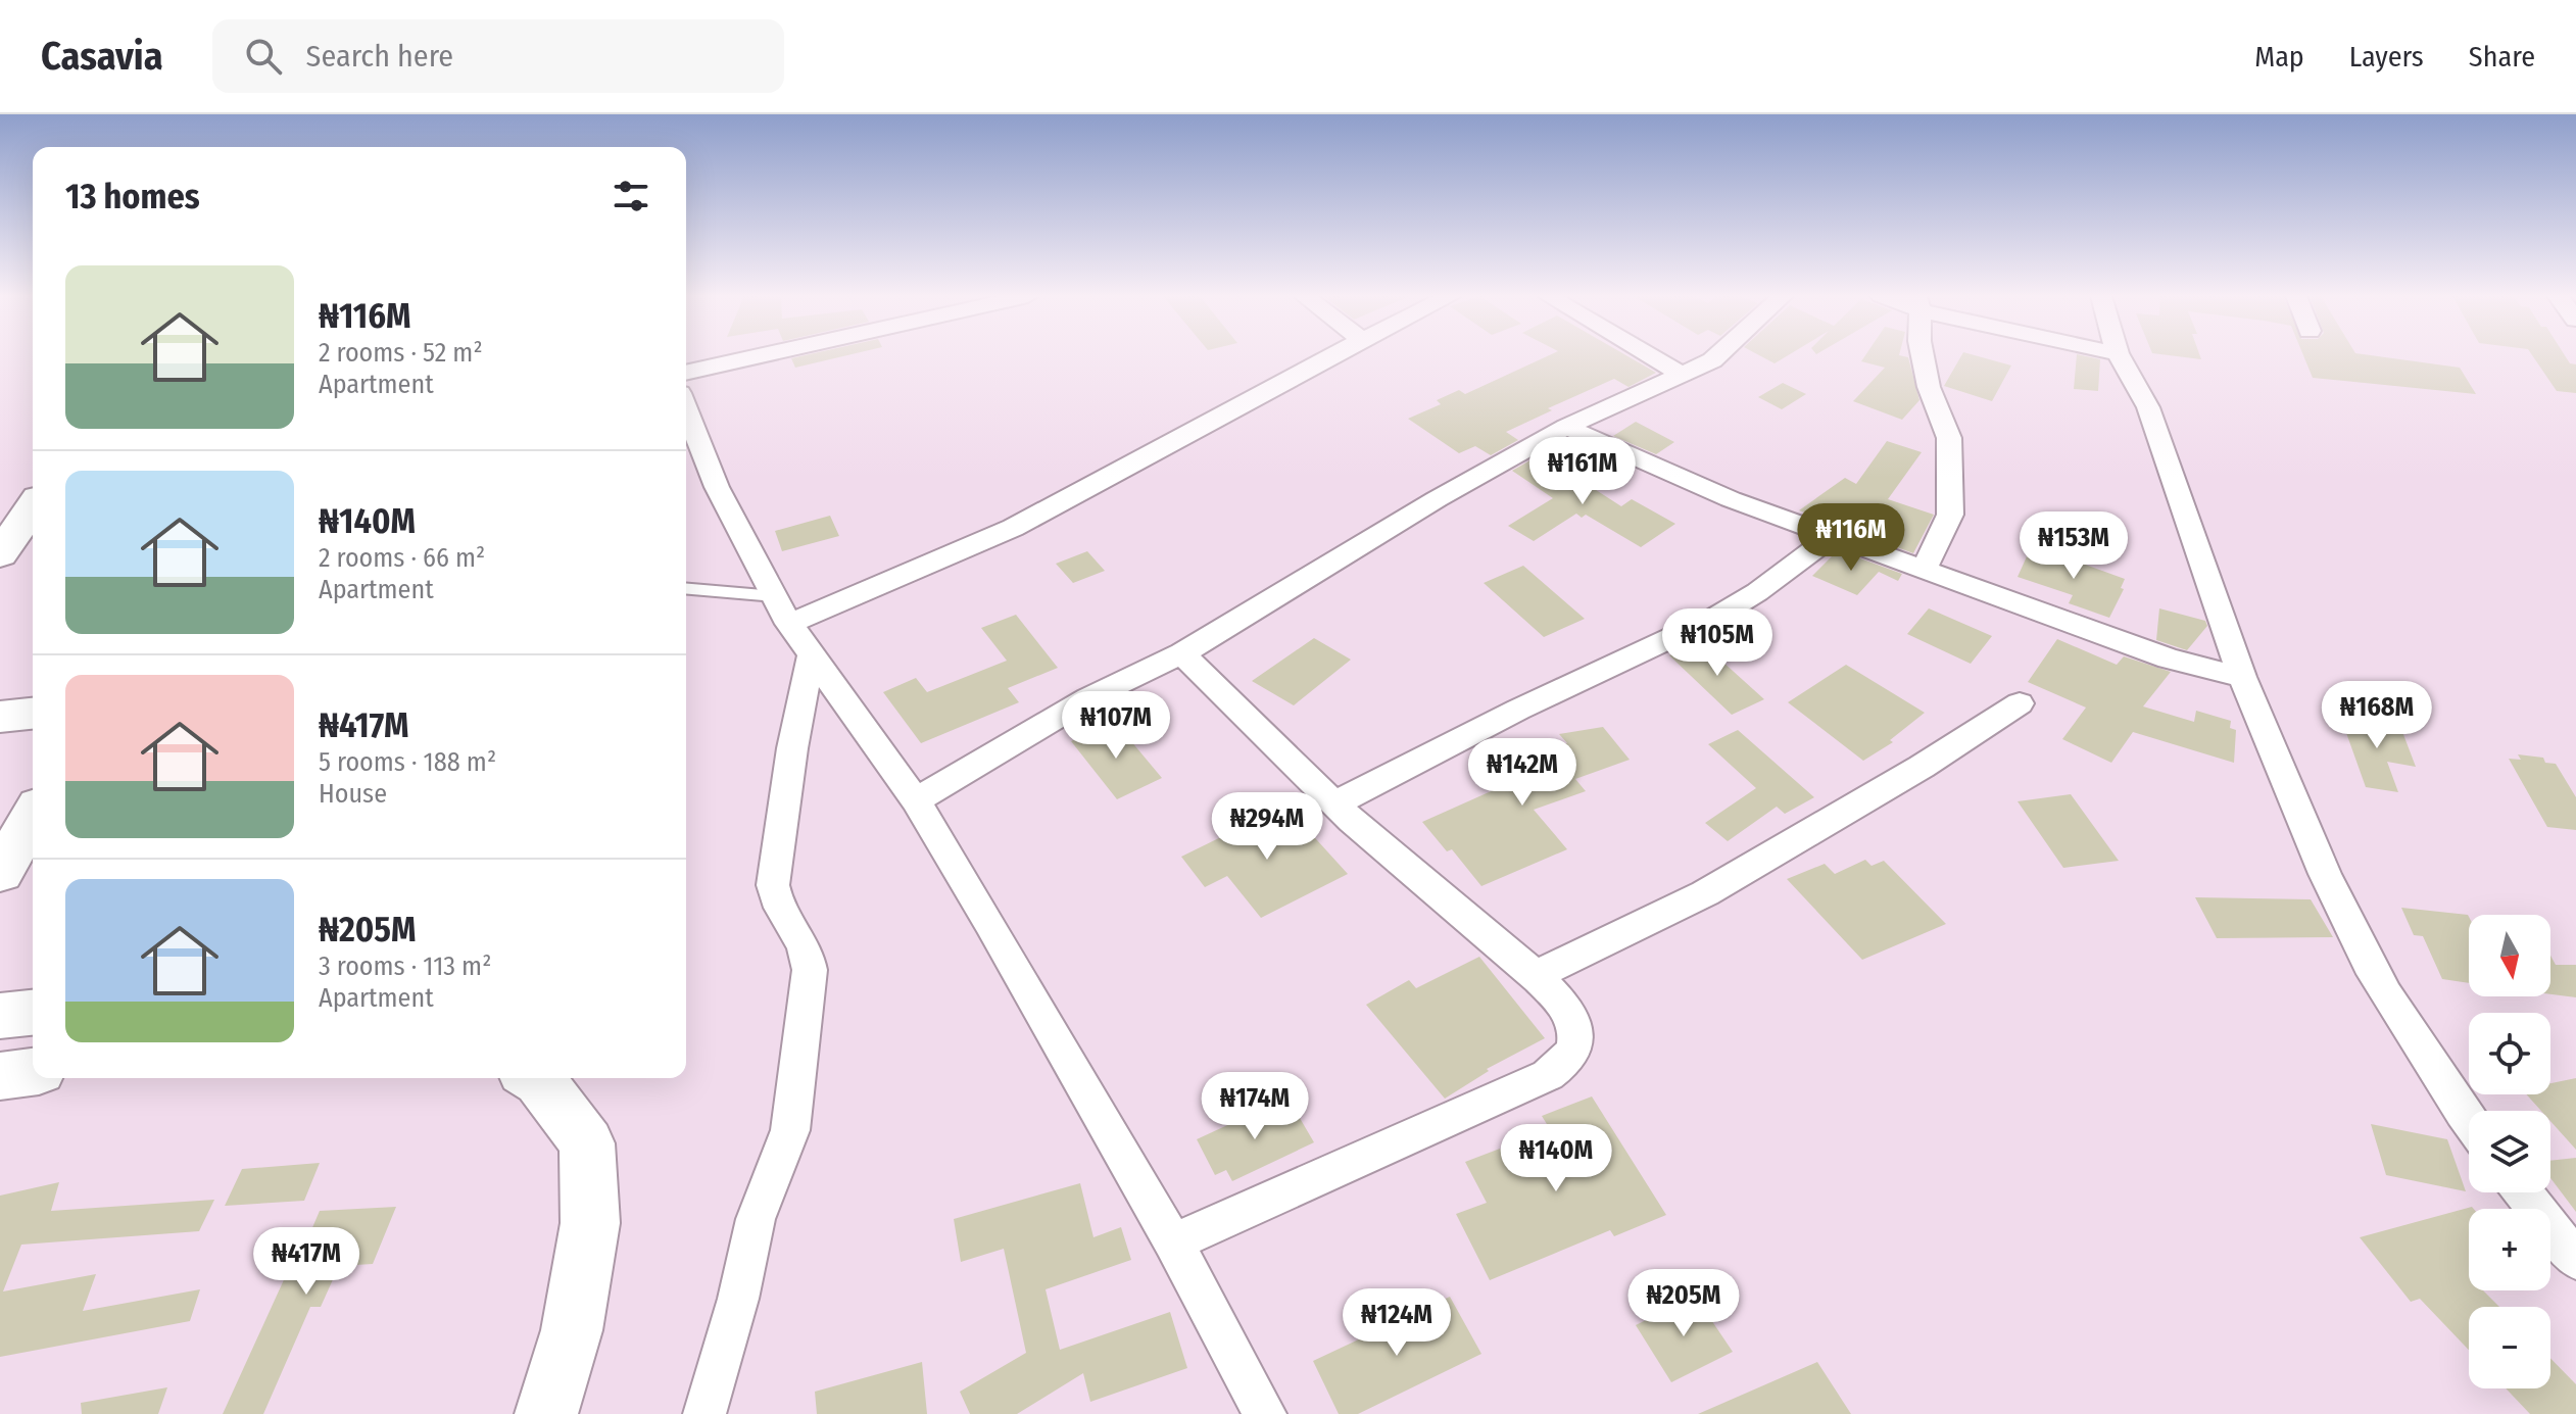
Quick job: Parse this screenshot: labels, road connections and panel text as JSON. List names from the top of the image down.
{
  "north": "bottom",
  "page": {
    "header": "Casavia",
    "search": "Search here",
    "nav": ["Map", "Layers", "Share"],
    "heading": "13 homes",
    "list": [
      {
        "name": "₦116M",
        "note": "2 rooms · 52 m² · Apartment"
      },
      {
        "name": "₦140M",
        "note": "2 rooms · 66 m² · Apartment"
      },
      {
        "name": "₦417M",
        "note": "5 rooms · 188 m² · House"
      },
      {
        "name": "₦205M",
        "note": "3 rooms · 113 m² · Apartment"
      }
    ],
    "price": [
      "₦161M",
      "₦116M",
      "₦153M",
      "₦105M",
      "₦168M",
      "₦107M",
      "₦142M",
      "₦294M",
      "₦174M",
      "₦140M",
      "₦417M",
      "₦205M",
      "₦124M"
    ],
    "map_buttons": ["+", "−"]
  }
}
